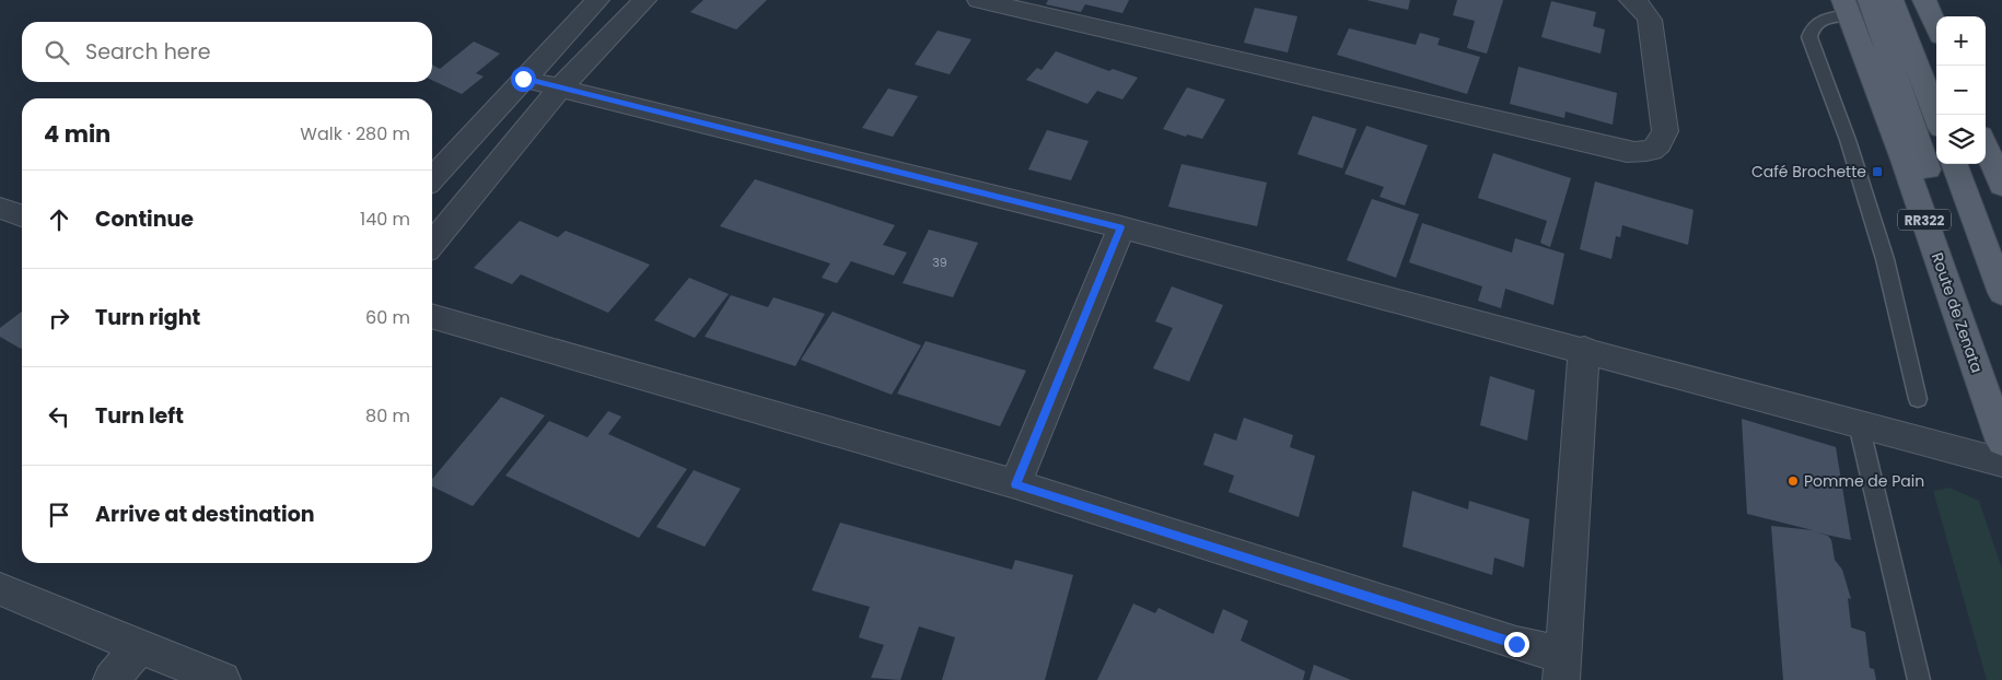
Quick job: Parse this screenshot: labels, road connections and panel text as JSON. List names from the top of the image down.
{
  "streets": {
    "main road": ["RR322", "Route de Zenata"]
  },
  "places": {
    "transit": ["Café Brochette"],
    "other": ["Pomme de Pain"]
  },
  "house_numbers": ["39"],
  "page": {
    "map_buttons": ["+", "−"],
    "search": "Search here",
    "heading": ["4 min", "Walk · 280 m"],
    "list": [
      ["Continue", "140 m"],
      ["Turn right", "60 m"],
      ["Turn left", "80 m"],
      "Arrive at destination"
    ]
  }
}
